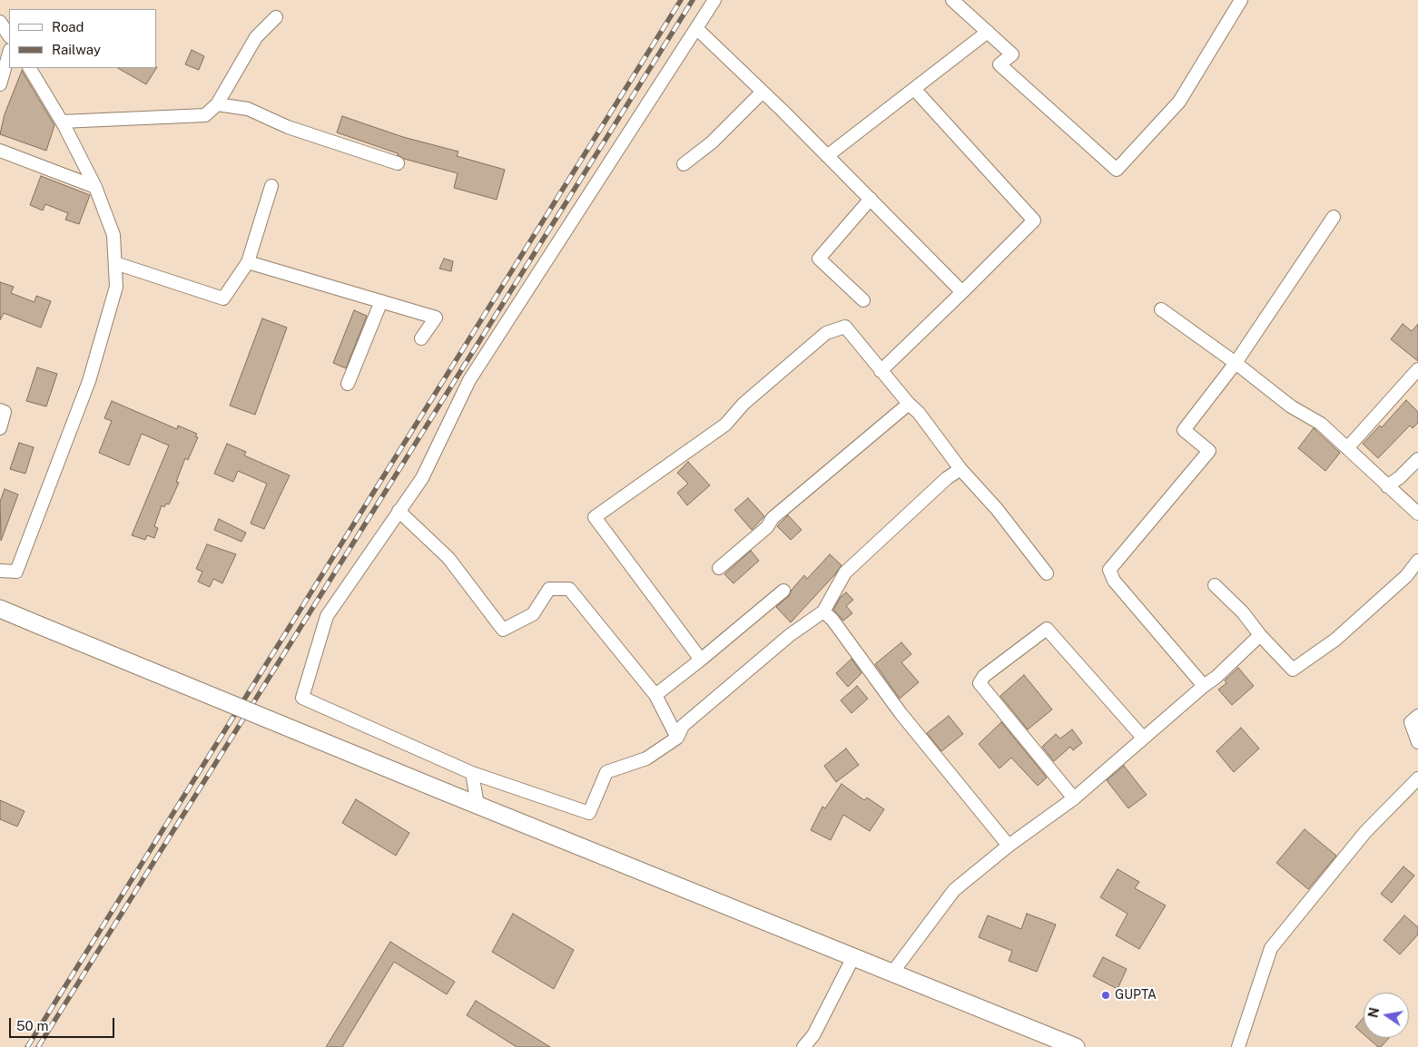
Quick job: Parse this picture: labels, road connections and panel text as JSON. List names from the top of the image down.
{
  "places": ["GUPTA"],
  "legend": ["Road", "Railway"],
  "scale_bar": "50 m",
  "north": "left"
}
